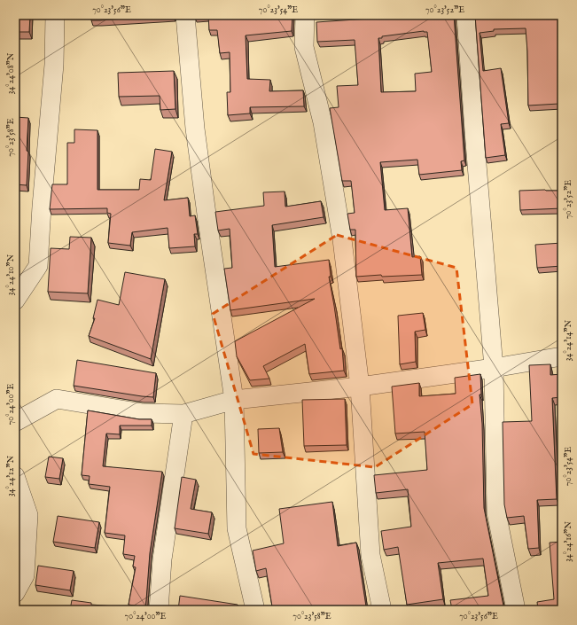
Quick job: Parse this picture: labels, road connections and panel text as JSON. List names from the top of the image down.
{
  "coordinates": [
    "70°23'56\"E",
    "70°23'54\"E",
    "70°23'52\"E",
    "34°24'08\"N",
    "70°23'58\"E",
    "34°24'10\"N",
    "34°24'14\"N",
    "70°24'00\"E",
    "34°24'12\"N",
    "34°24'16\"N"
  ]
}
